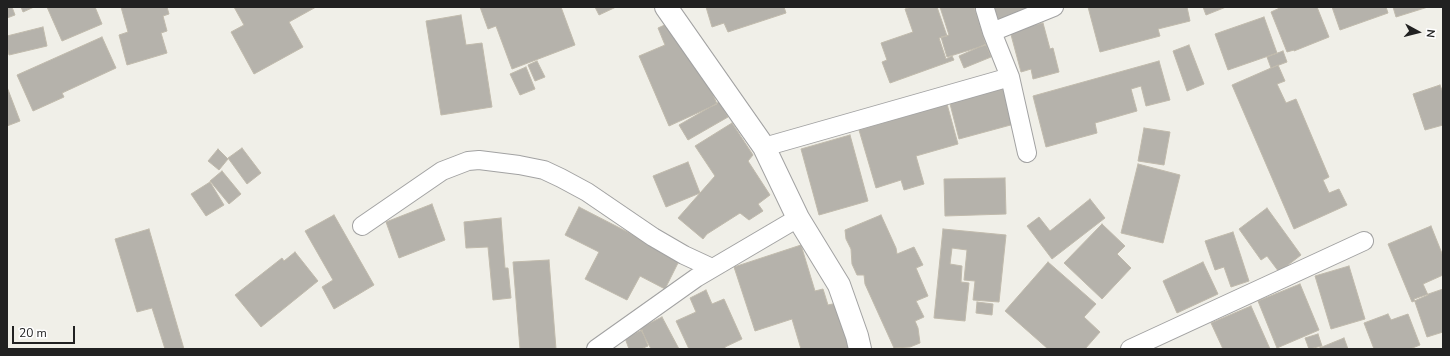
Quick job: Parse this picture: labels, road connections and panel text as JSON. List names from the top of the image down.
{
  "scale_bar": "20 m",
  "north": "right"
}
